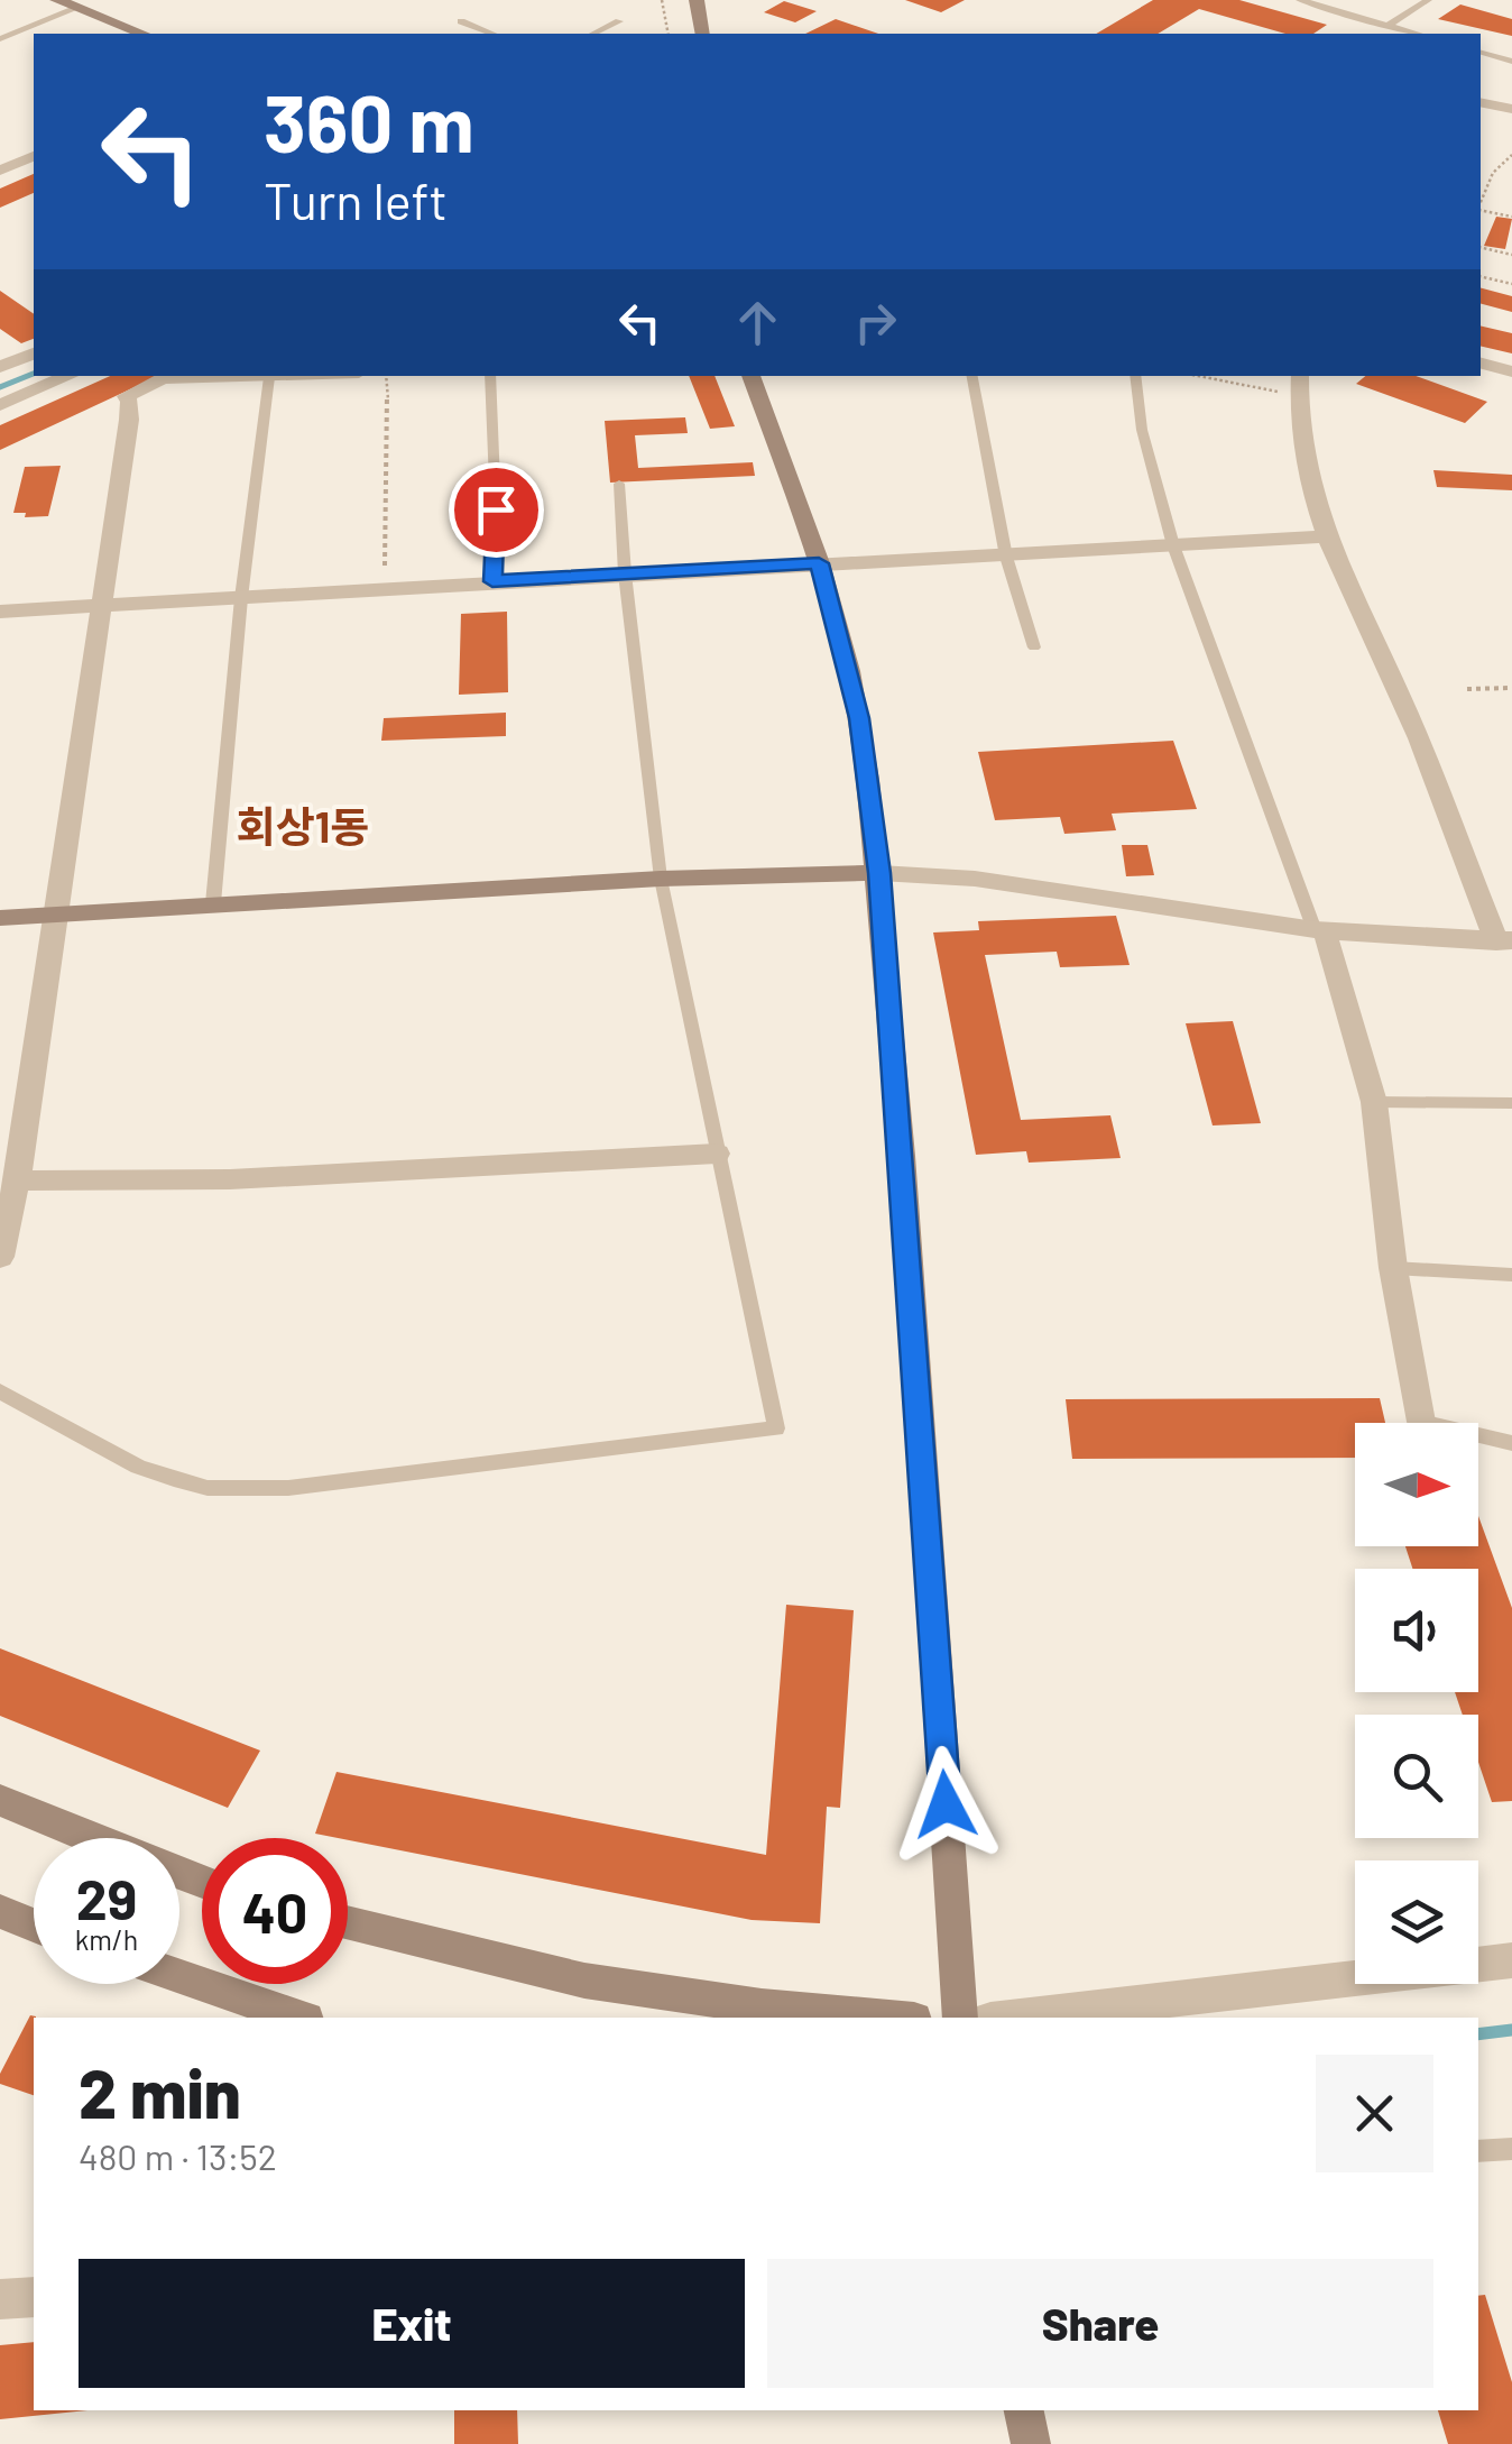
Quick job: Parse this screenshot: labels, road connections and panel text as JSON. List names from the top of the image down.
{
  "districts": ["회상1동"],
  "north": "right",
  "page": {
    "turn": ["360 m", "Turn left"],
    "speed": "29 km/h",
    "limit": "40",
    "heading": ["2 min", "480 m · 13:52"],
    "buttons": ["Exit", "Share"]
  }
}
